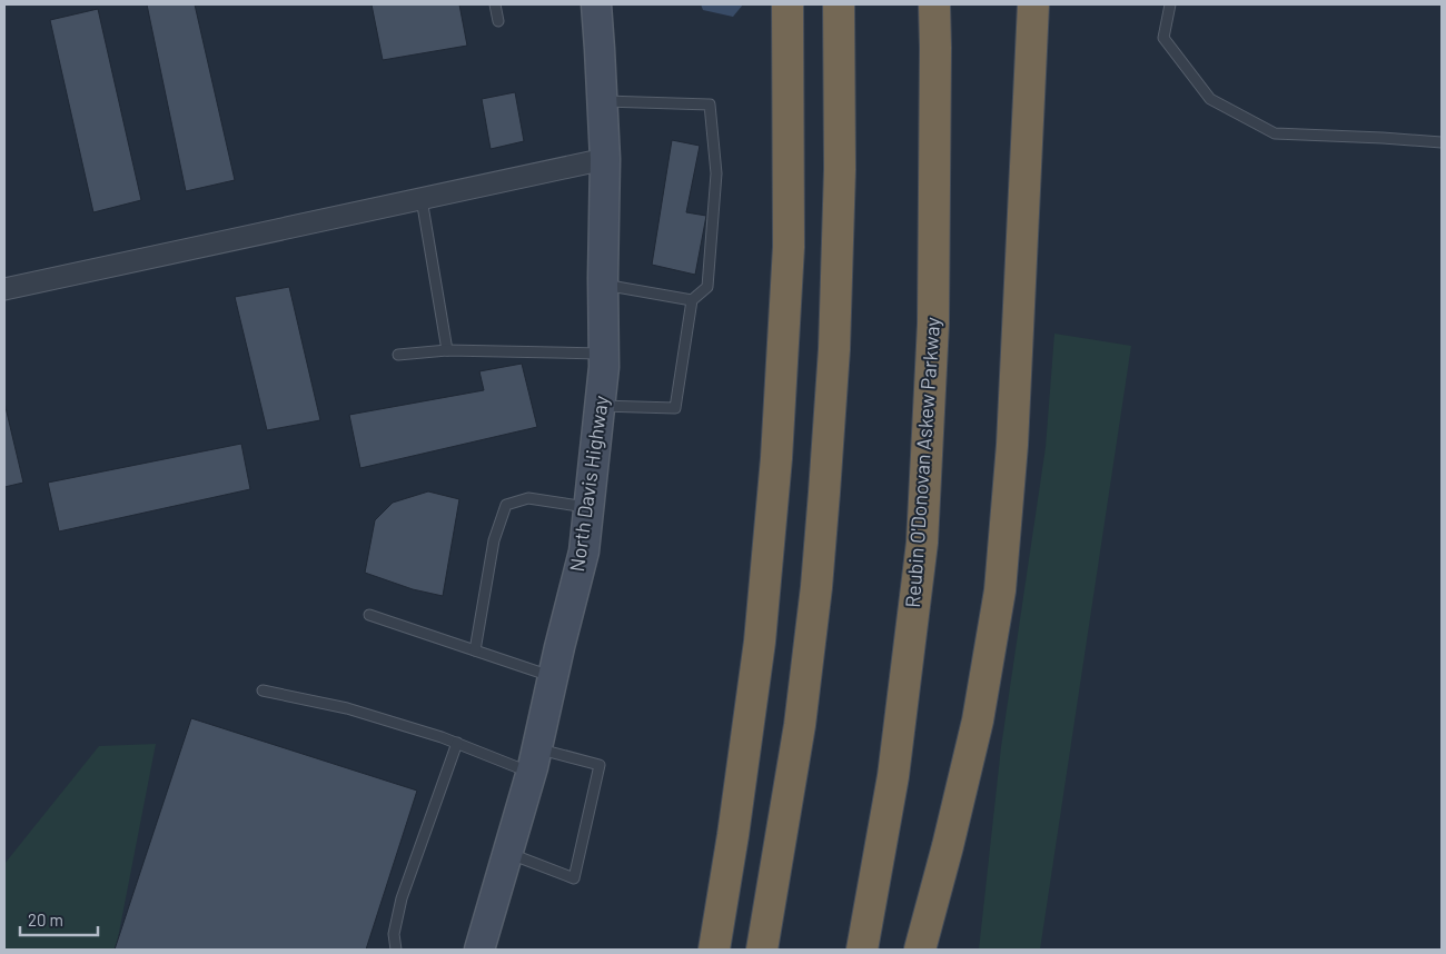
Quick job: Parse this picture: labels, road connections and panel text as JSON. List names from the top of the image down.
{
  "streets": {
    "highway": ["Reubin O'Donovan Askew Parkway"],
    "main road": ["North Davis Highway"]
  },
  "scale_bar": "20 m"
}
